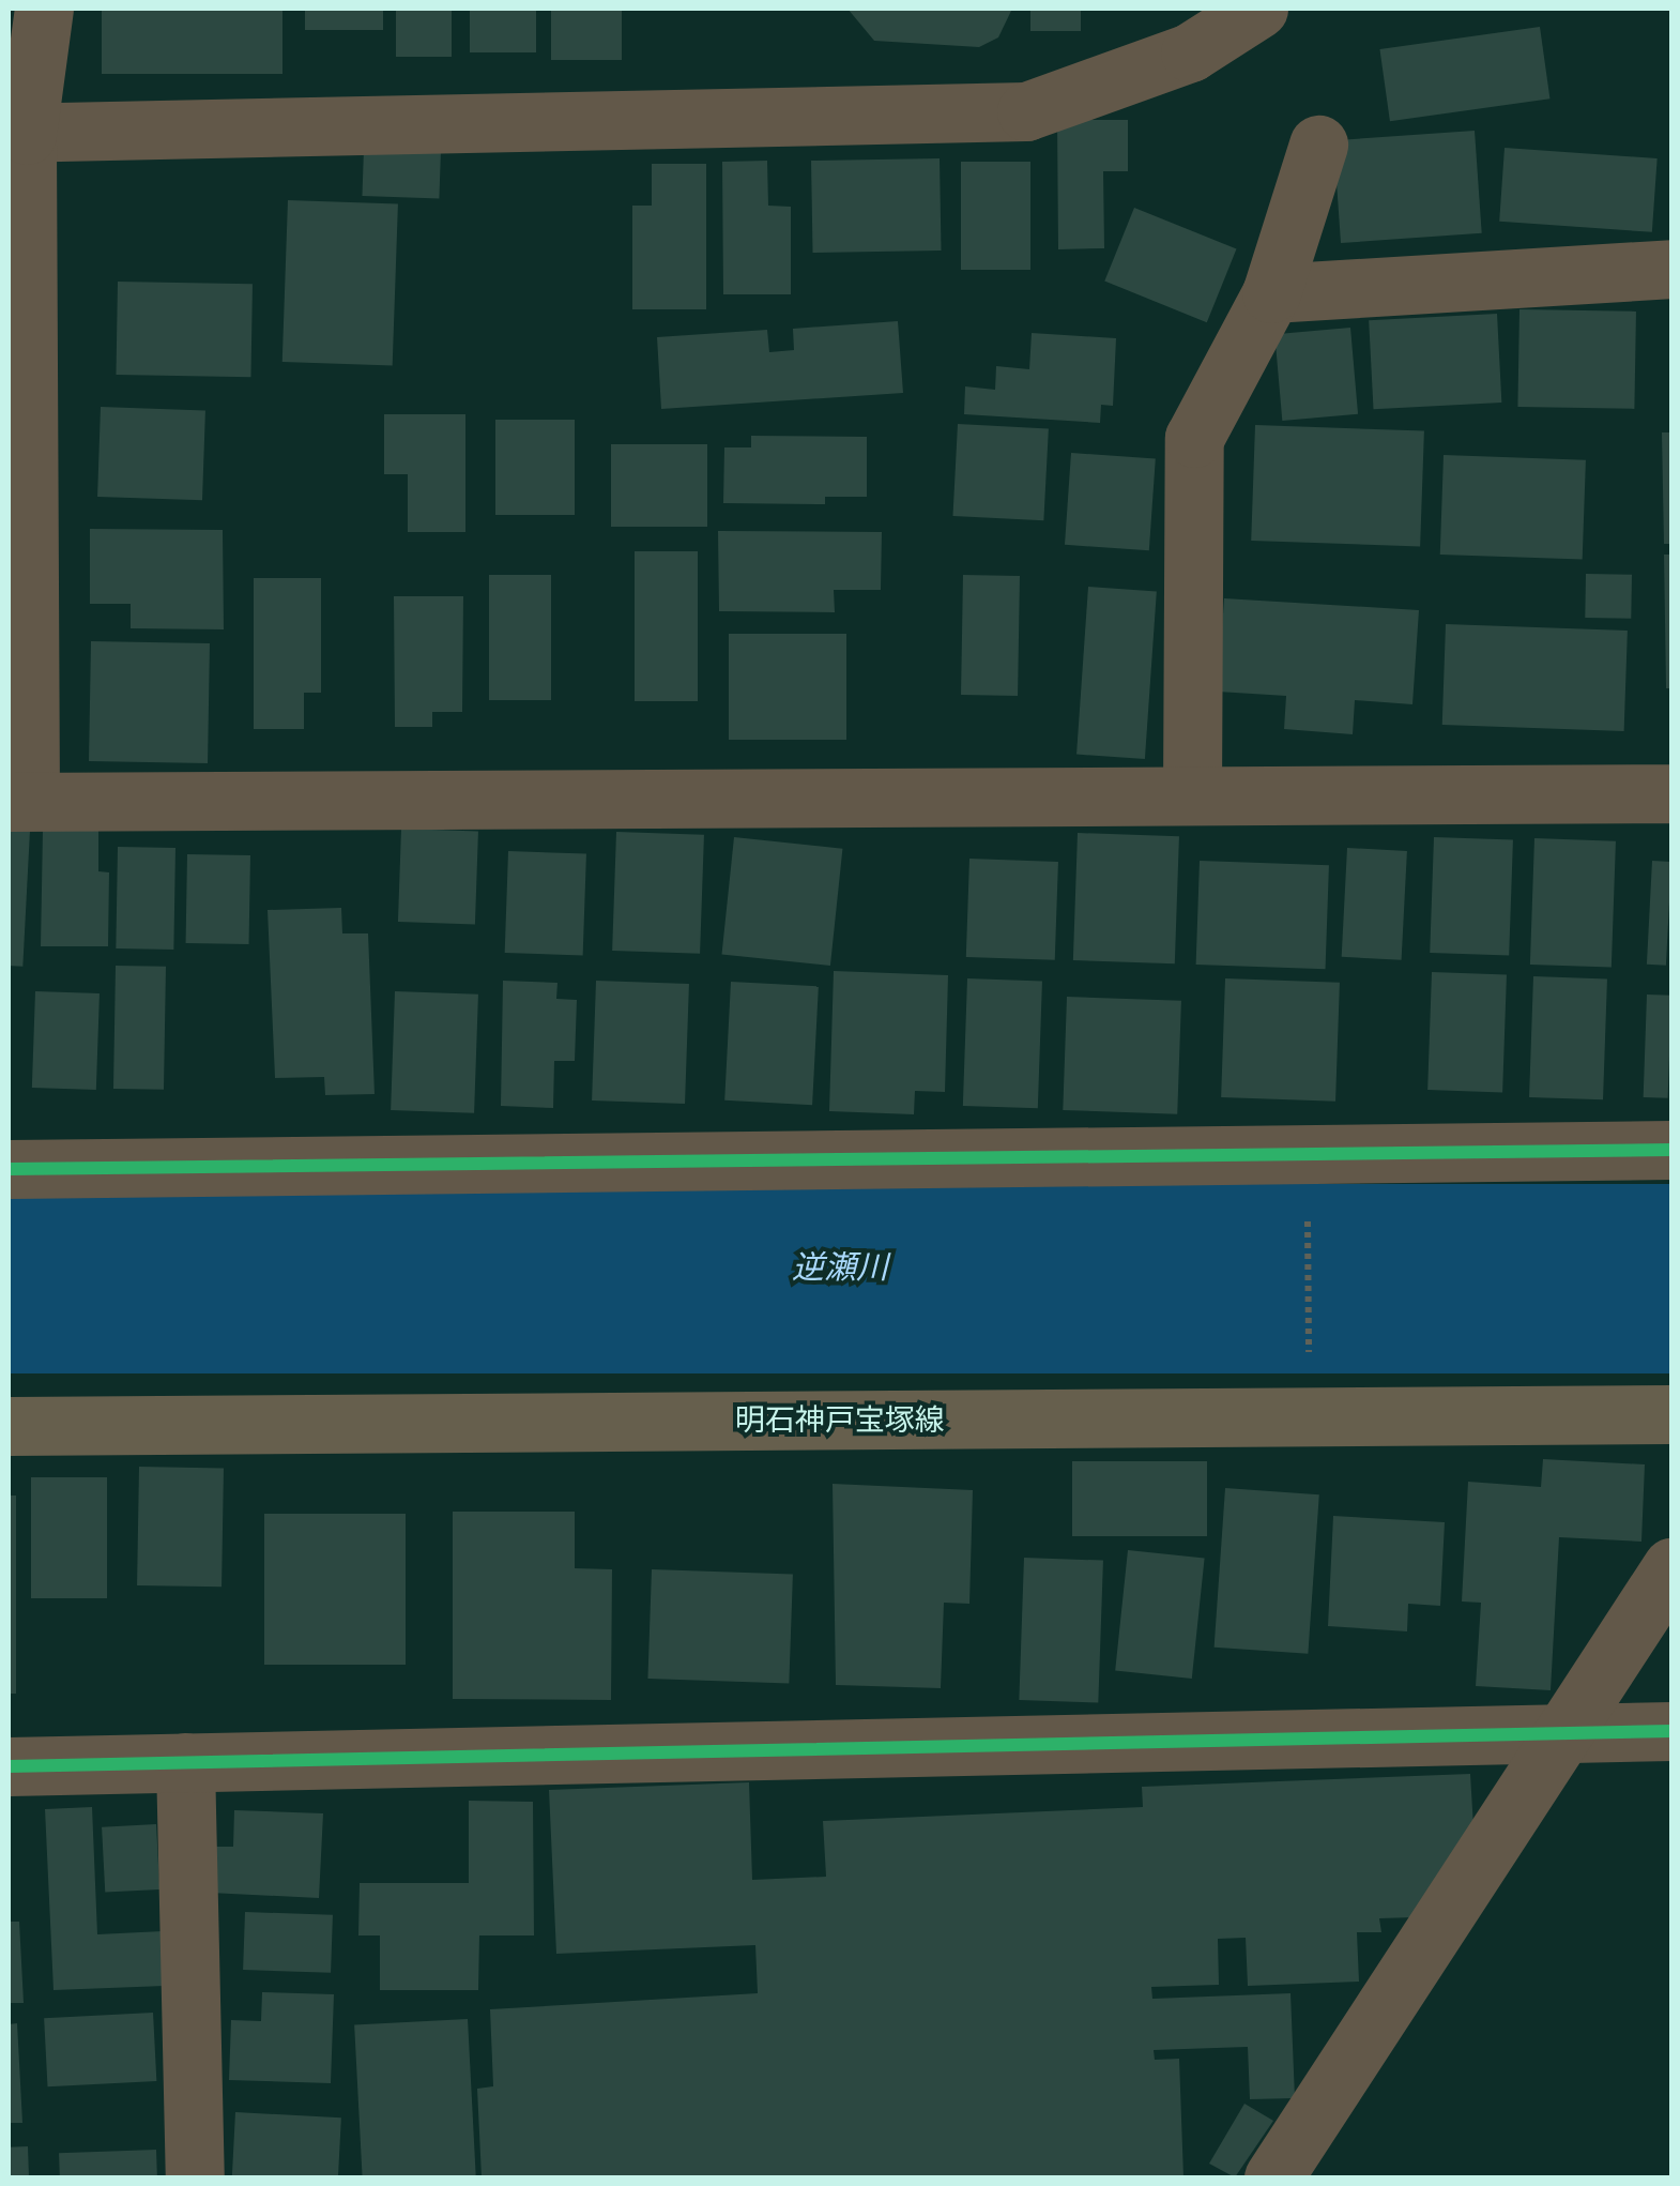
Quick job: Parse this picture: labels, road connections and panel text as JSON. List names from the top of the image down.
{
  "streets": {
    "main road": ["明石神戸宝塚線"]
  },
  "water": ["逆瀬川"]
}
